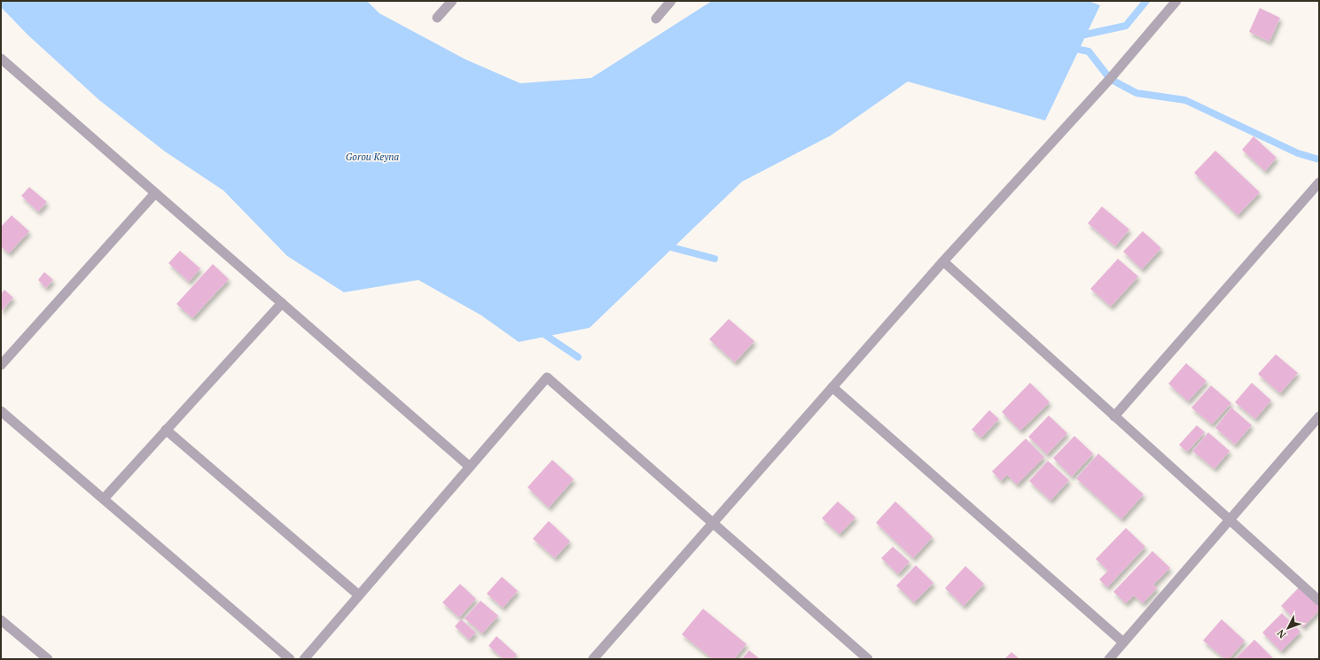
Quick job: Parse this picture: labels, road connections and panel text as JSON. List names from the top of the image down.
{
  "water": ["Gorou Keyna"],
  "north": "bottom left"
}
